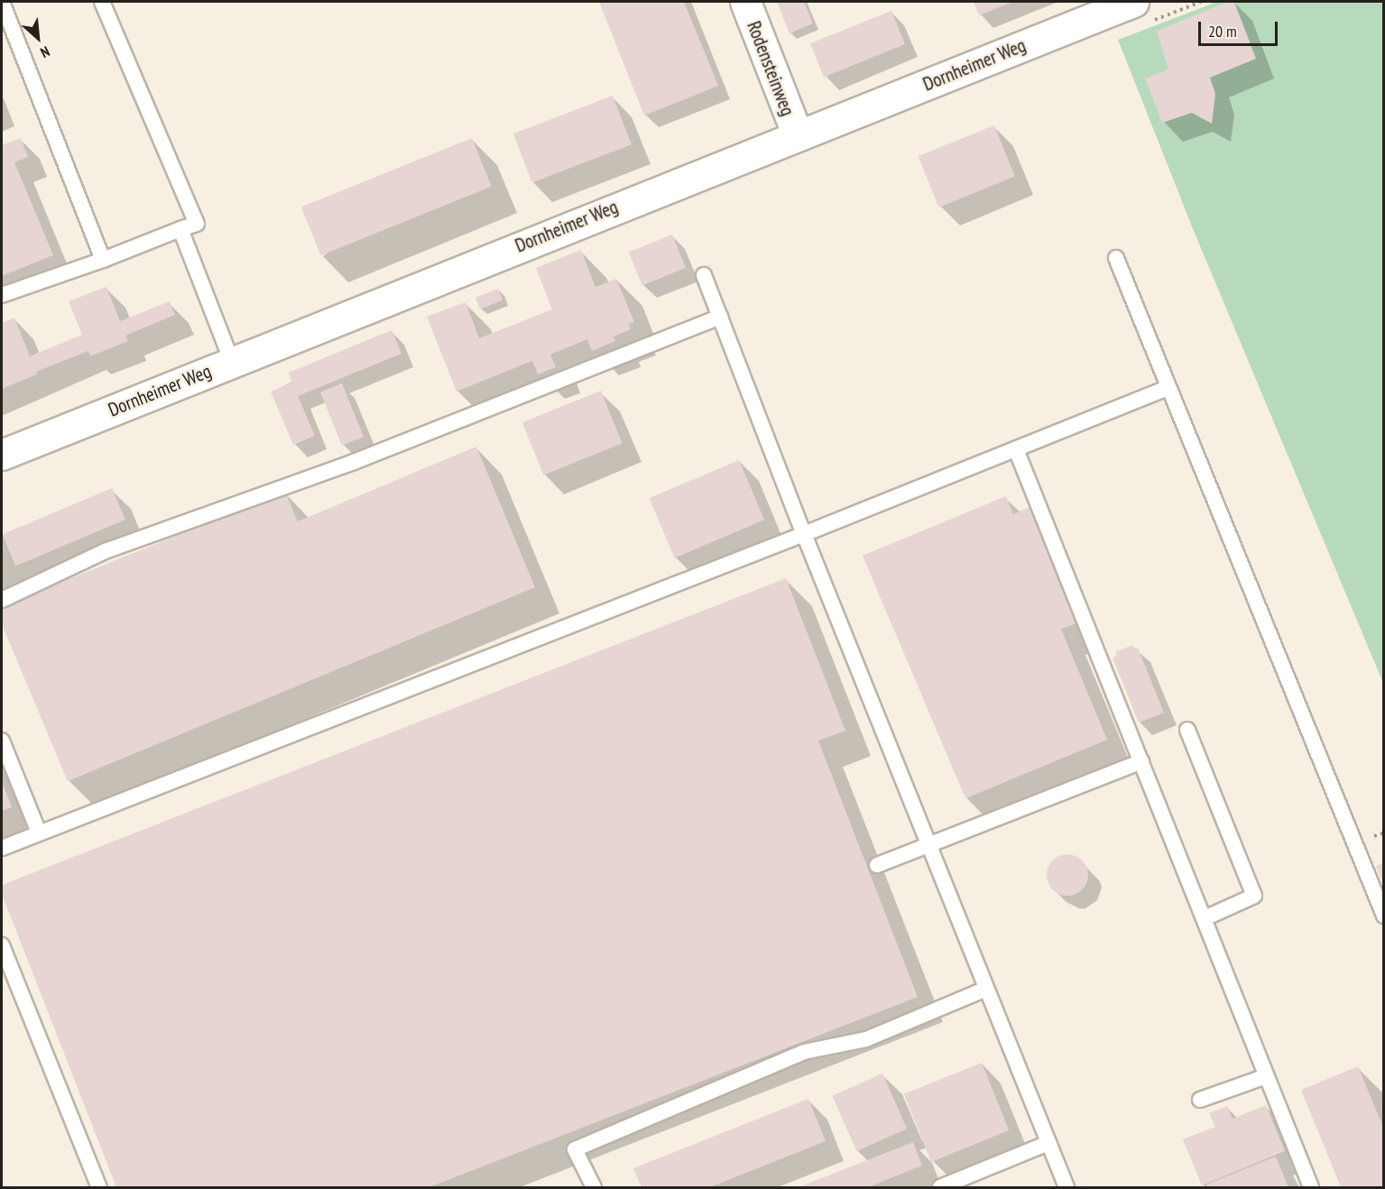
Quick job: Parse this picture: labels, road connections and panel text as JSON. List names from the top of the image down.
{
  "streets": {
    "main road": ["Dornheimer Weg", "Rodensteinweg"]
  },
  "crossings": [
    ["Dornheimer Weg", "Rodensteinweg"]
  ],
  "scale_bar": "20 m",
  "north": "bottom right"
}
